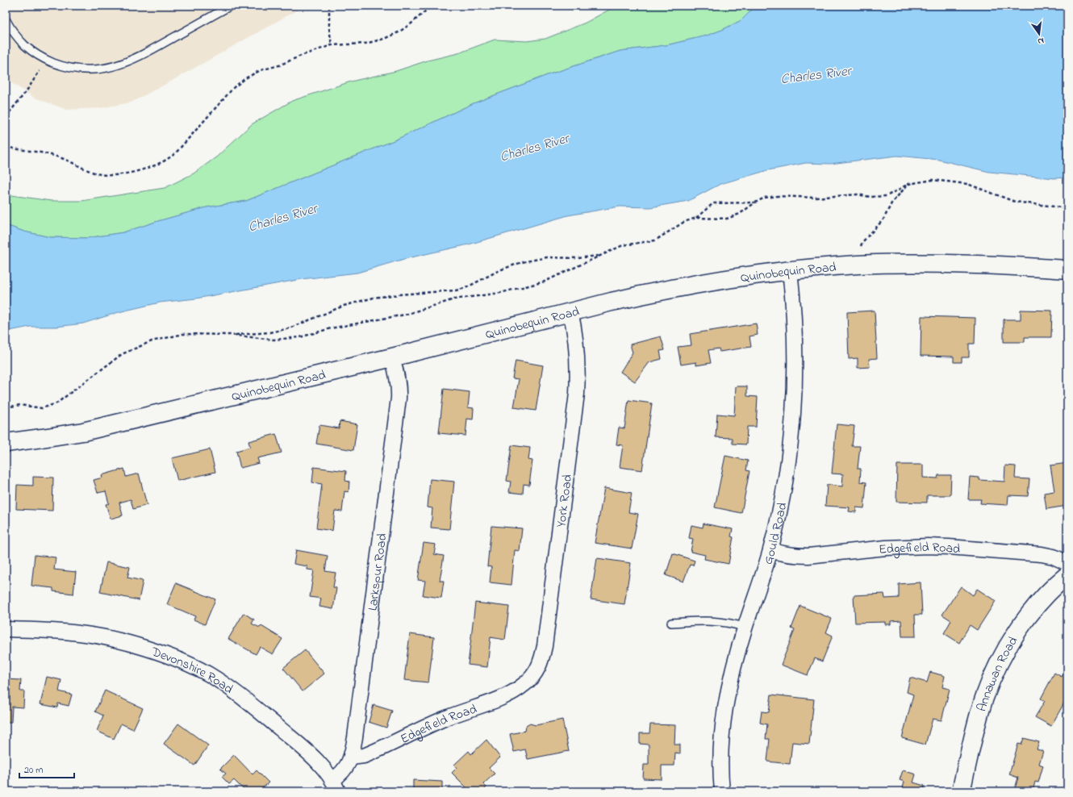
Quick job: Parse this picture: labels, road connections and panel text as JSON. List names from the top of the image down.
{
  "streets": {
    "main road": ["Quinobequin Road", "Annawan Road"],
    "street": [
      "York Road",
      "Gould Road",
      "Edgefield Road",
      "Larkspur Road",
      "Devonshire Road"
    ]
  },
  "crossings": [
    ["Quinobequin Road", "York Road"],
    ["Quinobequin Road", "Gould Road"],
    ["Quinobequin Road", "Larkspur Road"],
    ["York Road", "Edgefield Road"],
    ["Gould Road", "Edgefield Road"],
    ["Edgefield Road", "Larkspur Road"],
    ["Larkspur Road", "Devonshire Road"]
  ],
  "water": ["Charles River"],
  "scale_bar": "20 m",
  "north": "bottom"
}
